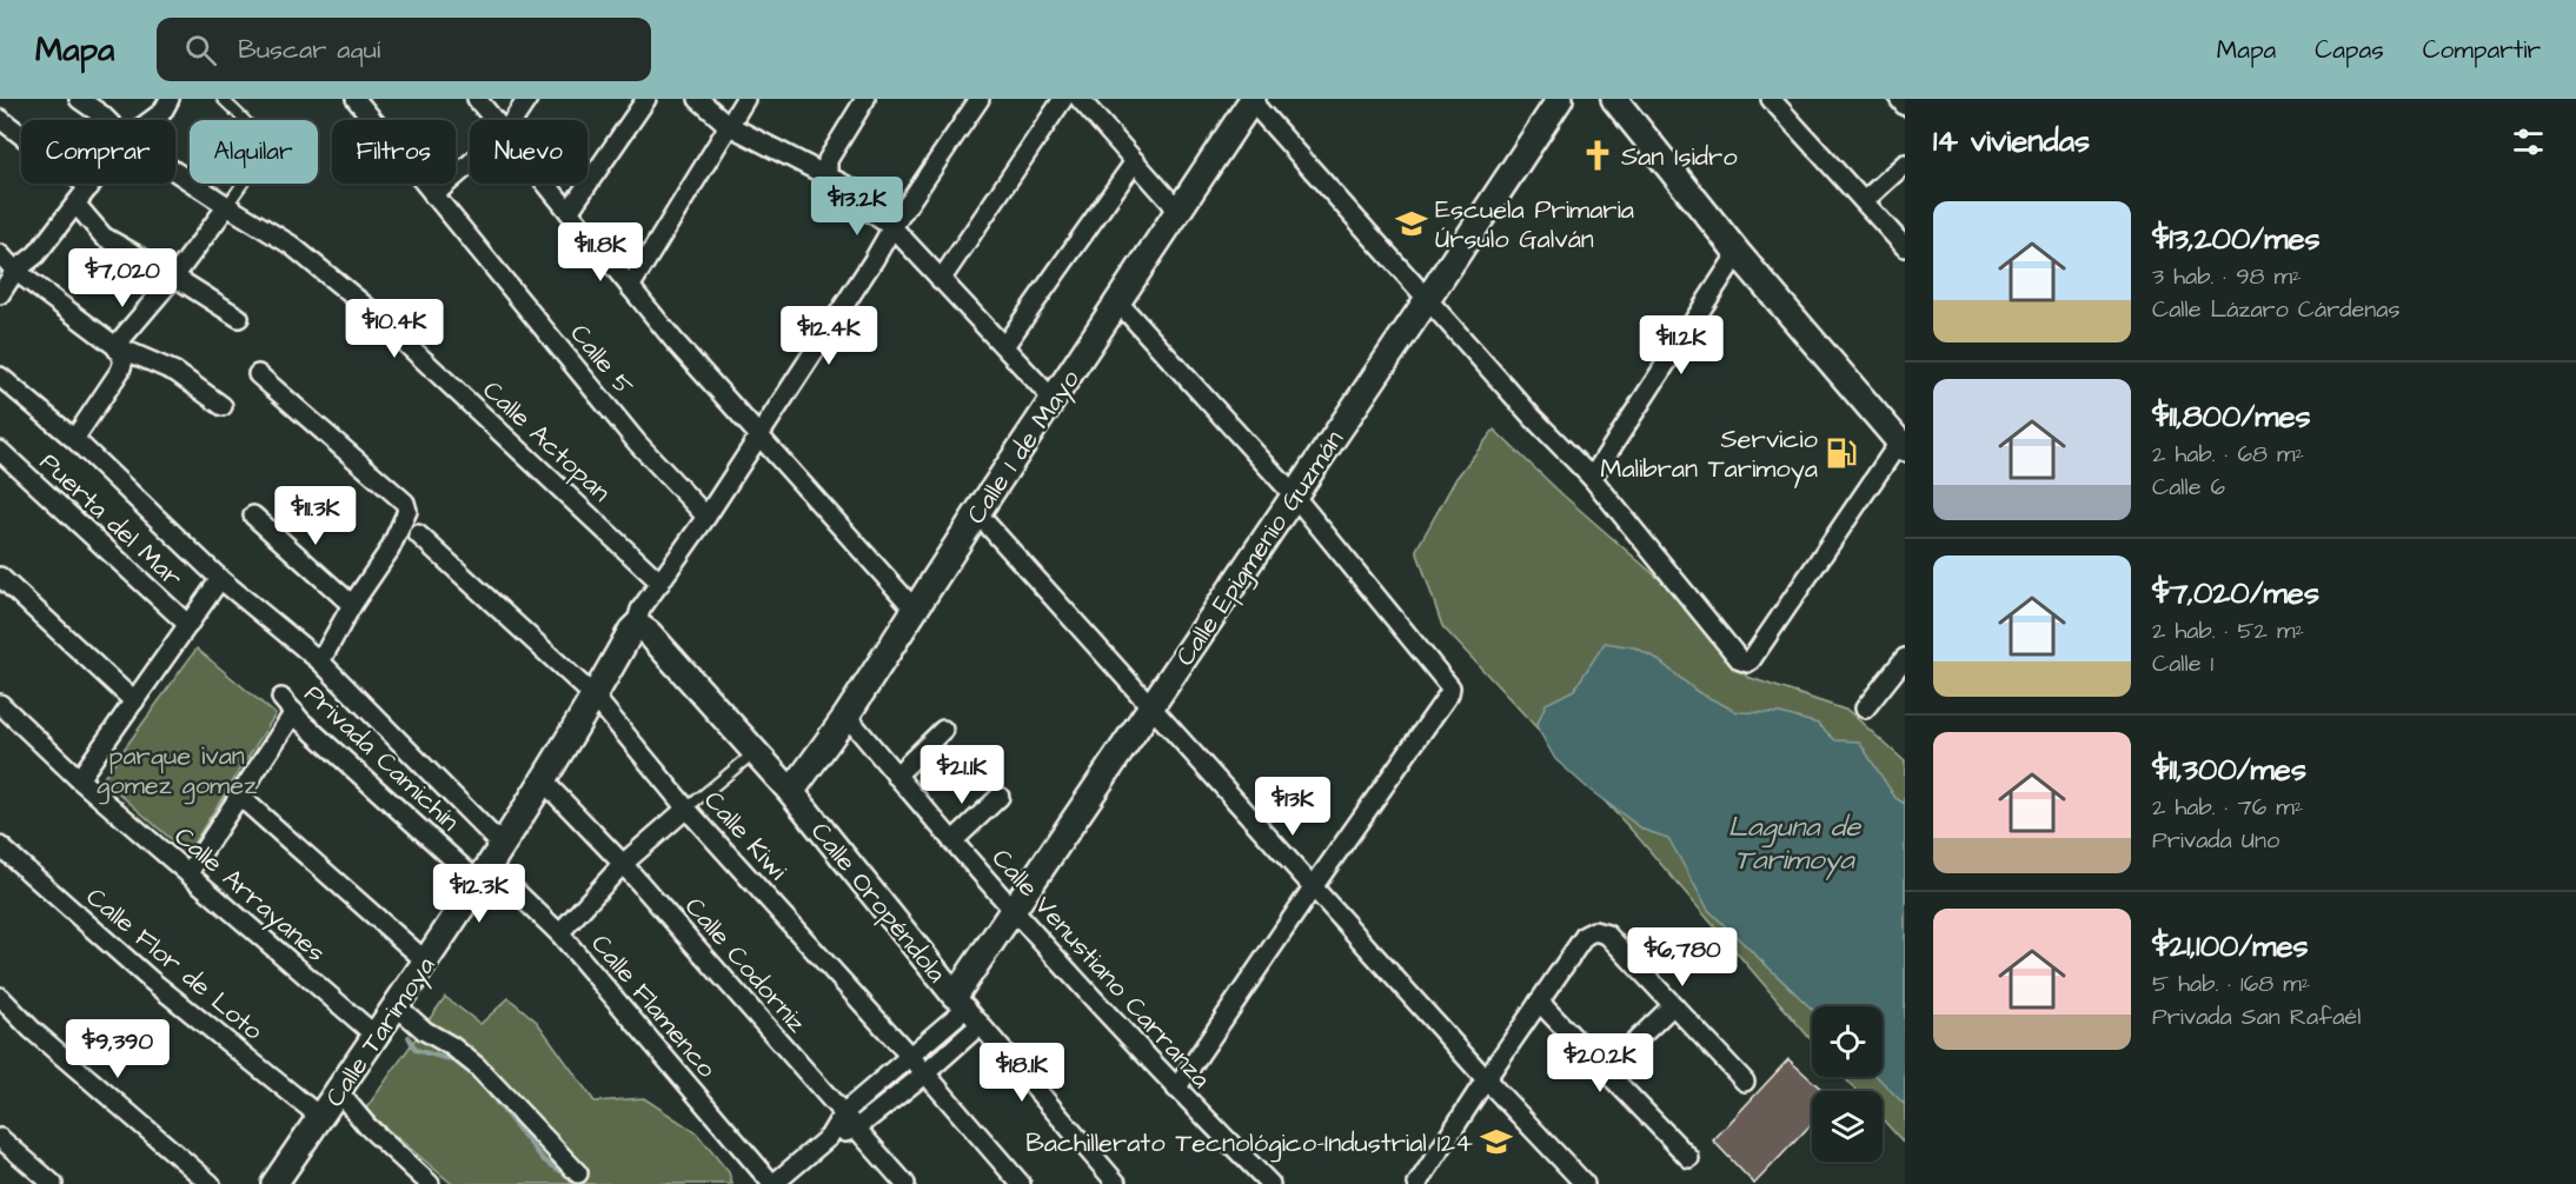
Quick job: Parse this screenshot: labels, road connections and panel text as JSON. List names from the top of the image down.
{
  "streets": {
    "street": [
      "Calle 5",
      "Calle Actopan",
      "Calle 1 de Mayo",
      "Puerta del Mar",
      "Calle Epigmenio Guzmán",
      "Privada Camichín",
      "Calle Kiwi",
      "Calle Arrayanes",
      "Calle Oropéndola",
      "Calle Flor de Loto",
      "Calle Codorniz",
      "Calle Venustiano Carranza",
      "Calle Flamenco",
      "Calle Tarimoya"
    ]
  },
  "crossings": [
    ["Calle 1 de Mayo", "Calle Oropéndola"],
    ["Calle 1 de Mayo", "Calle Venustiano Carranza"],
    ["Calle Epigmenio Guzmán", "Calle Oropéndola"],
    ["Calle Epigmenio Guzmán", "Calle Venustiano Carranza"],
    ["Privada Camichín", "Calle Flamenco"],
    ["Privada Camichín", "Calle Tarimoya"],
    ["Calle Kiwi", "Calle Tarimoya"],
    ["Calle Arrayanes", "Calle Tarimoya"],
    ["Calle Oropéndola", "Calle Tarimoya"],
    ["Calle Flor de Loto", "Calle Tarimoya"],
    ["Calle Codorniz", "Calle Tarimoya"],
    ["Calle Flamenco", "Calle Tarimoya"]
  ],
  "water": ["Laguna de Tarimoya"],
  "parks": ["parque ivan gomez gomez"],
  "places": {
    "church": ["San Isidro"],
    "school or university": ["Escuela Primaria Úrsulo Galván", "Bachillerato Tecnológico-Industrial 124"],
    "fuel station": ["Servicio Malibran Tarimoya"]
  },
  "page": {
    "header": "Mapa",
    "search": "Buscar aquí",
    "nav": ["Mapa", "Capas", "Compartir"],
    "heading": "14 viviendas",
    "chip": [
      "Comprar",
      "Alquilar",
      "Filtros",
      "Nuevo"
    ],
    "price": [
      "$13.2K",
      "$11.8K",
      "$7,020",
      "$10.4K",
      "$12.4K",
      "$11.2K",
      "$11.3K",
      "$21.1K",
      "$13K",
      "$12.3K",
      "$6,780",
      "$9,390",
      "$20.2K",
      "$18.1K"
    ],
    "list": [
      {
        "name": "$13,200/mes",
        "note": "3 hab. · 98 m² · Calle Lázaro Cárdenas"
      },
      {
        "name": "$11,800/mes",
        "note": "2 hab. · 68 m² · Calle 6"
      },
      {
        "name": "$7,020/mes",
        "note": "2 hab. · 52 m² · Calle 1"
      },
      {
        "name": "$11,300/mes",
        "note": "2 hab. · 76 m² · Privada Uno"
      },
      {
        "name": "$21,100/mes",
        "note": "5 hab. · 168 m² · Privada San Rafaél"
      }
    ]
  }
}
